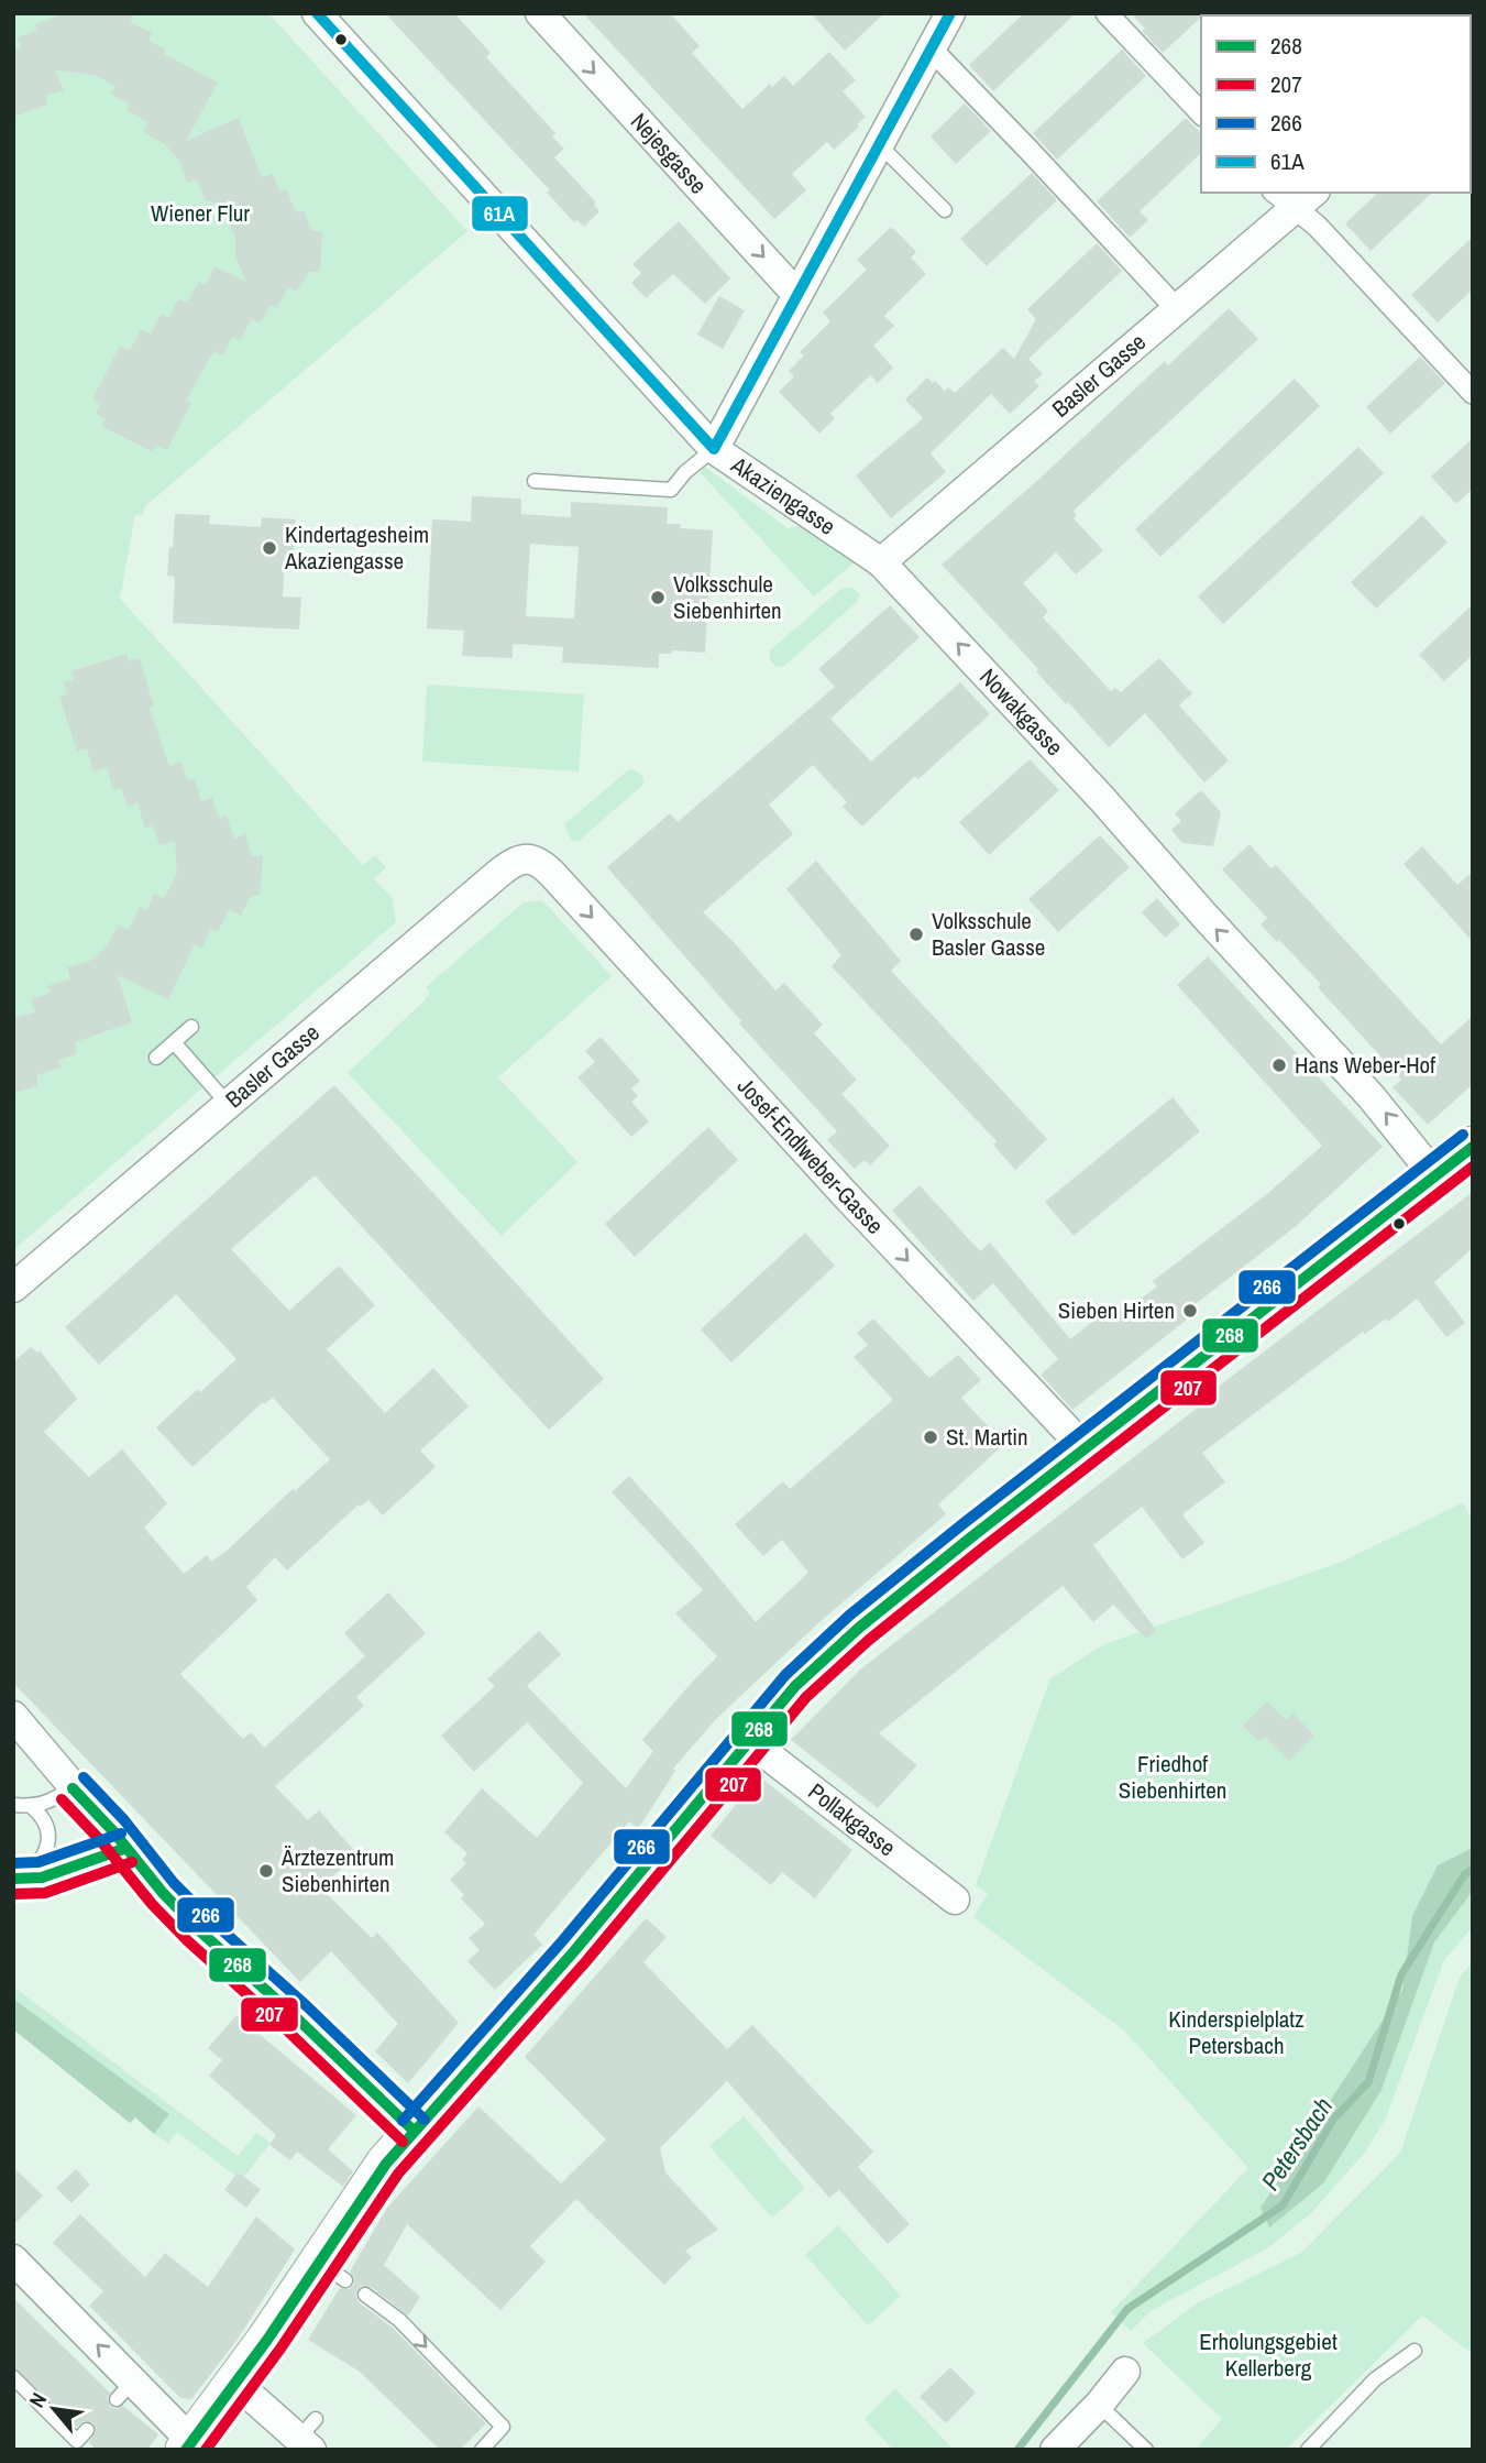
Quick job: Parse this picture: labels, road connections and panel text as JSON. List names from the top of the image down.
{
  "streets": {
    "street": [
      "Nejesgasse",
      "Basler Gasse",
      "Akaziengasse",
      "Nowakgasse",
      "Josef-Endlweber-Gasse",
      "Pollakgasse"
    ]
  },
  "crossings": [
    ["Basler Gasse", "Akaziengasse"],
    ["Basler Gasse", "Nowakgasse"],
    ["Basler Gasse", "Josef-Endlweber-Gasse"],
    ["Akaziengasse", "Nowakgasse"]
  ],
  "one_way": ["Nejesgasse", "Nowakgasse", "Josef-Endlweber-Gasse"],
  "water": ["Petersbach"],
  "parks": [
    "Wiener Flur",
    "Friedhof Siebenhirten",
    "Kinderspielplatz Petersbach",
    "Erholungsgebiet Kellerberg"
  ],
  "places": [
    "Kindertagesheim Akaziengasse",
    "Volksschule Siebenhirten",
    "Volksschule Basler Gasse",
    "Hans Weber-Hof",
    "Sieben Hirten",
    "St. Martin",
    "Ärztezentrum Siebenhirten"
  ],
  "lines": [
    "transit line 61A",
    "transit line 266",
    "transit line 268",
    "transit line 207"
  ],
  "legend": [
    "268",
    "207",
    "266",
    "61A"
  ],
  "north": "top left"
}
